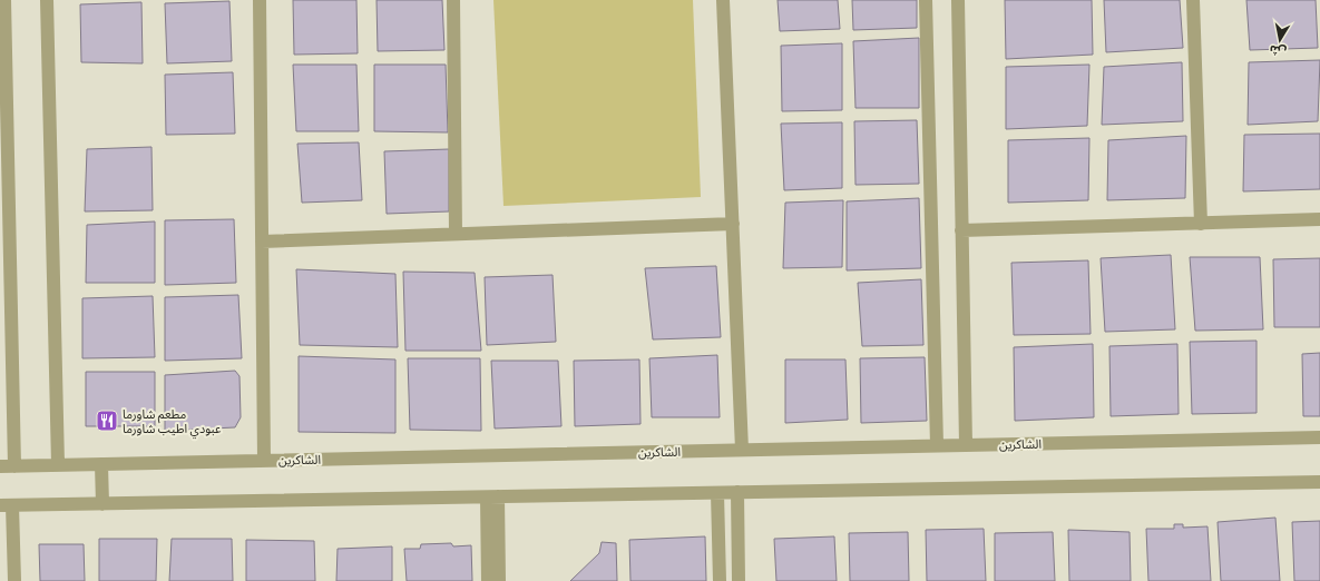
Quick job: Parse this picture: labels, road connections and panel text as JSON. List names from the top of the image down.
{
  "streets": {
    "street": ["الشاكرين"]
  },
  "places": {
    "restaurant": ["مطعم شاورما عبودي اطيب شاورما"]
  },
  "north": "bottom"
}
